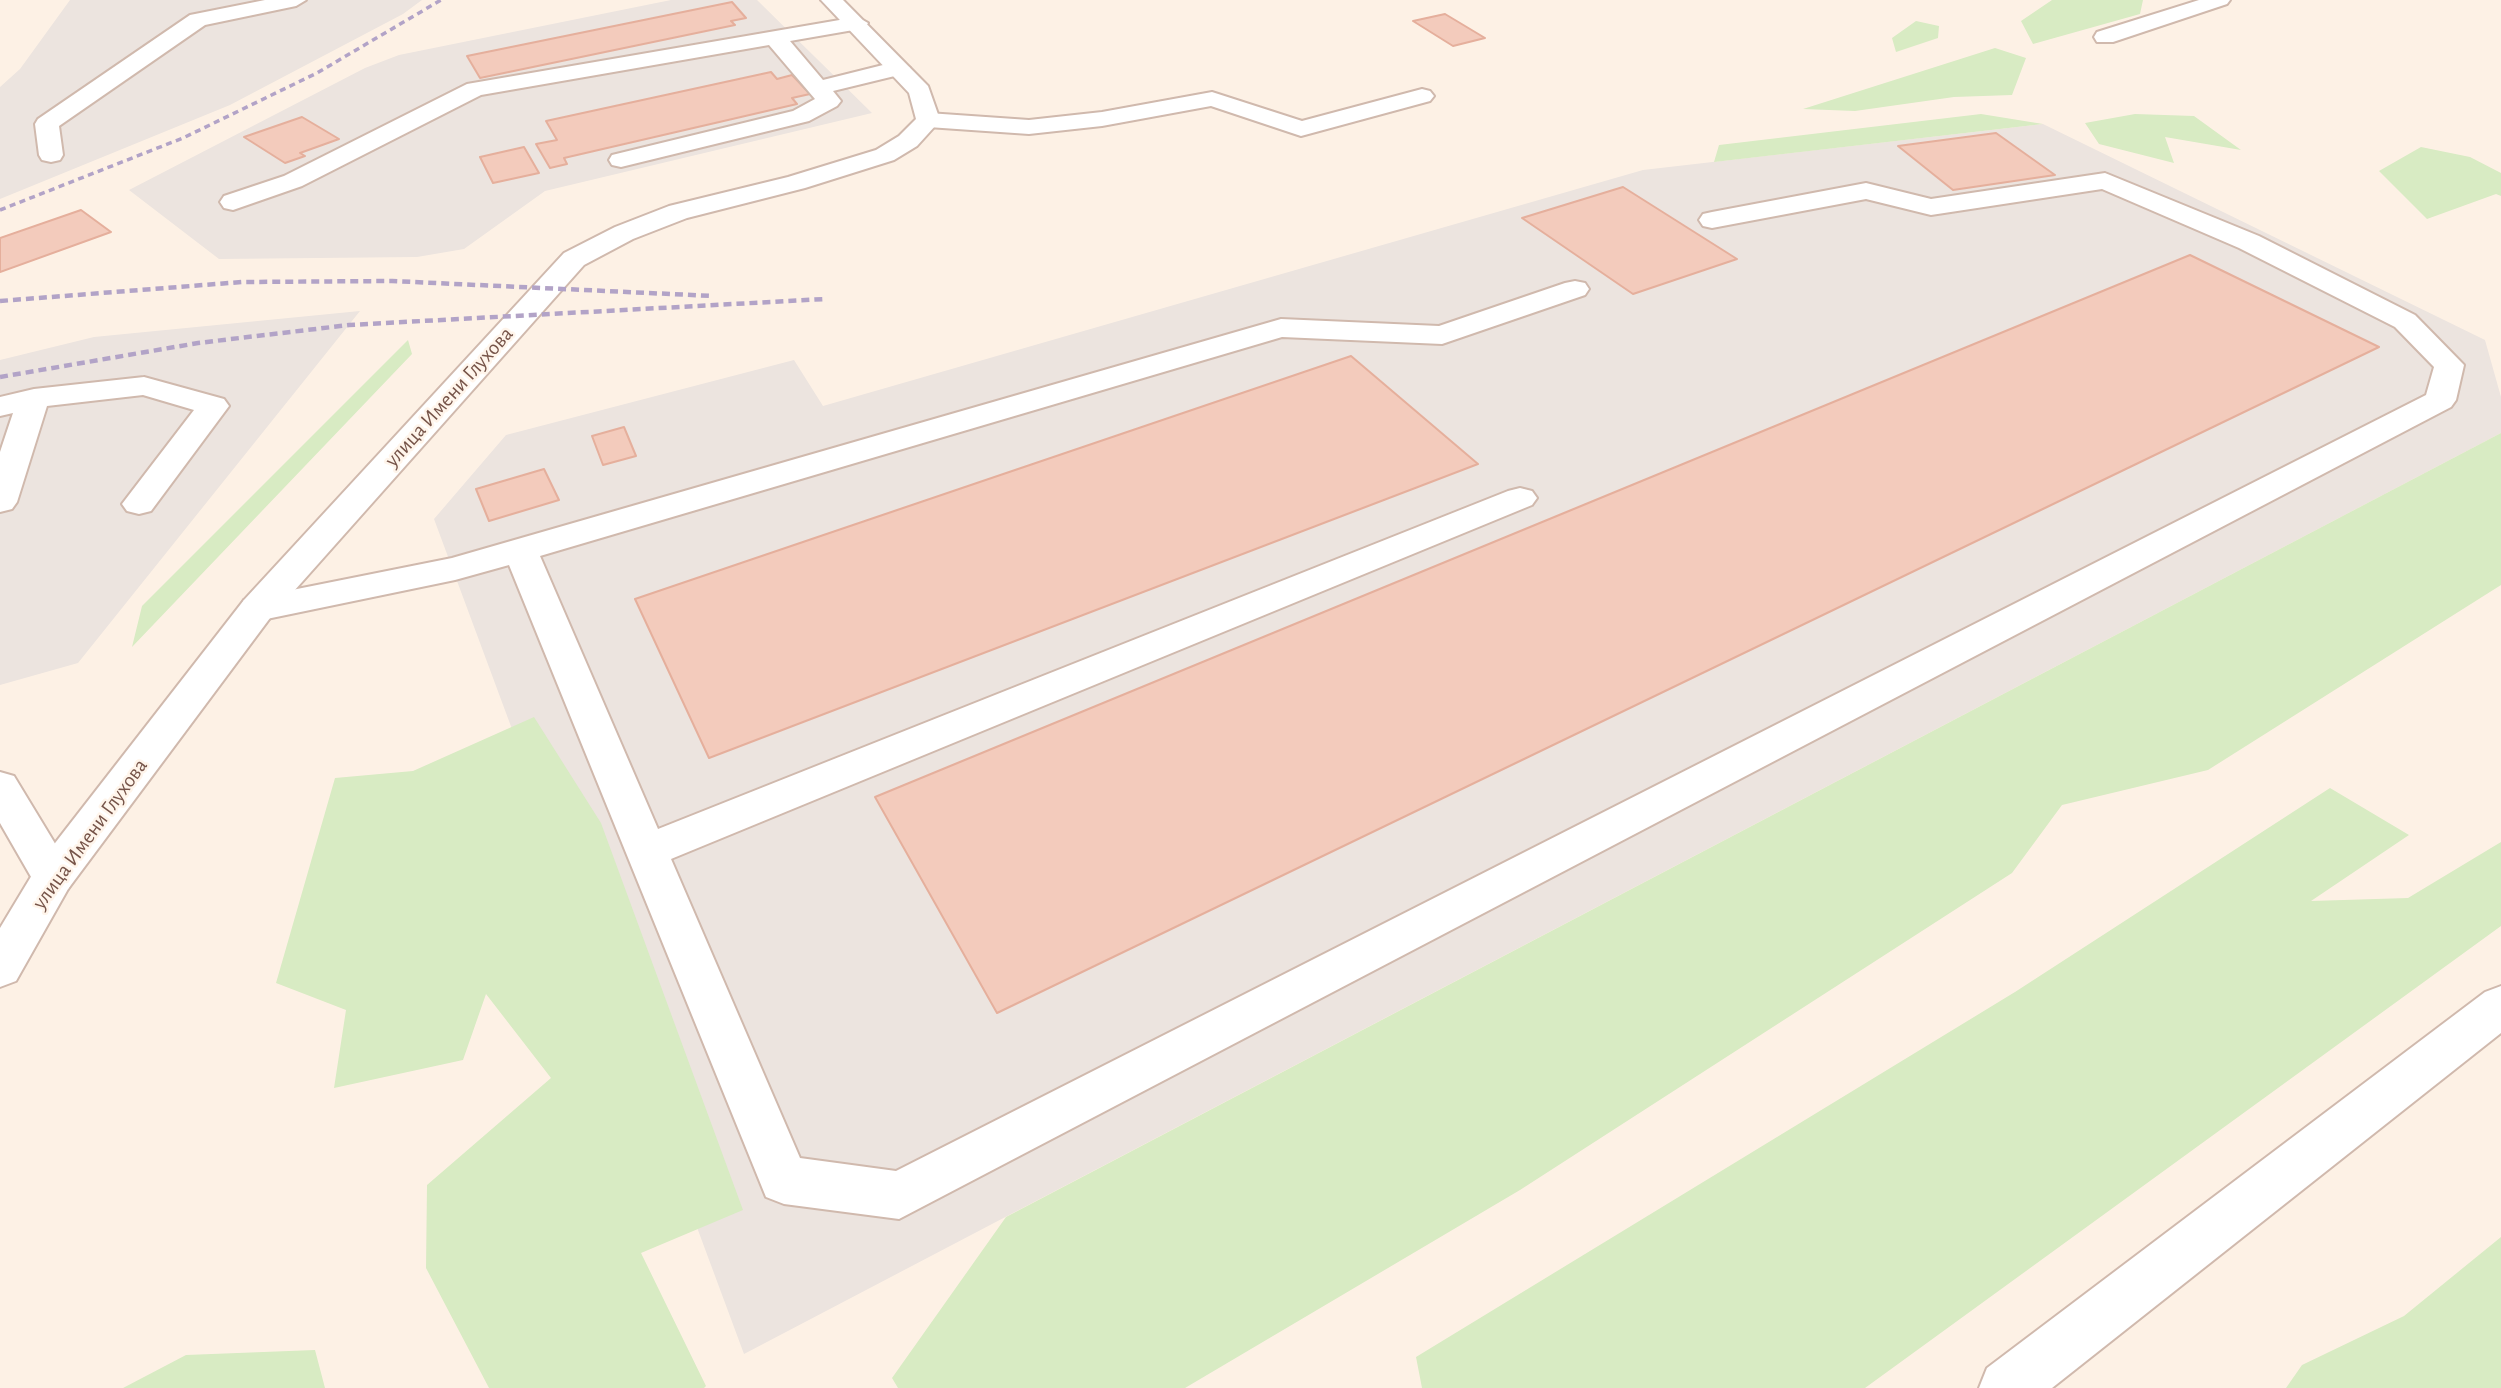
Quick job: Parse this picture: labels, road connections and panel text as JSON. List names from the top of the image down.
{
  "streets": {
    "street": ["улица Имени Глухова"]
  }
}
